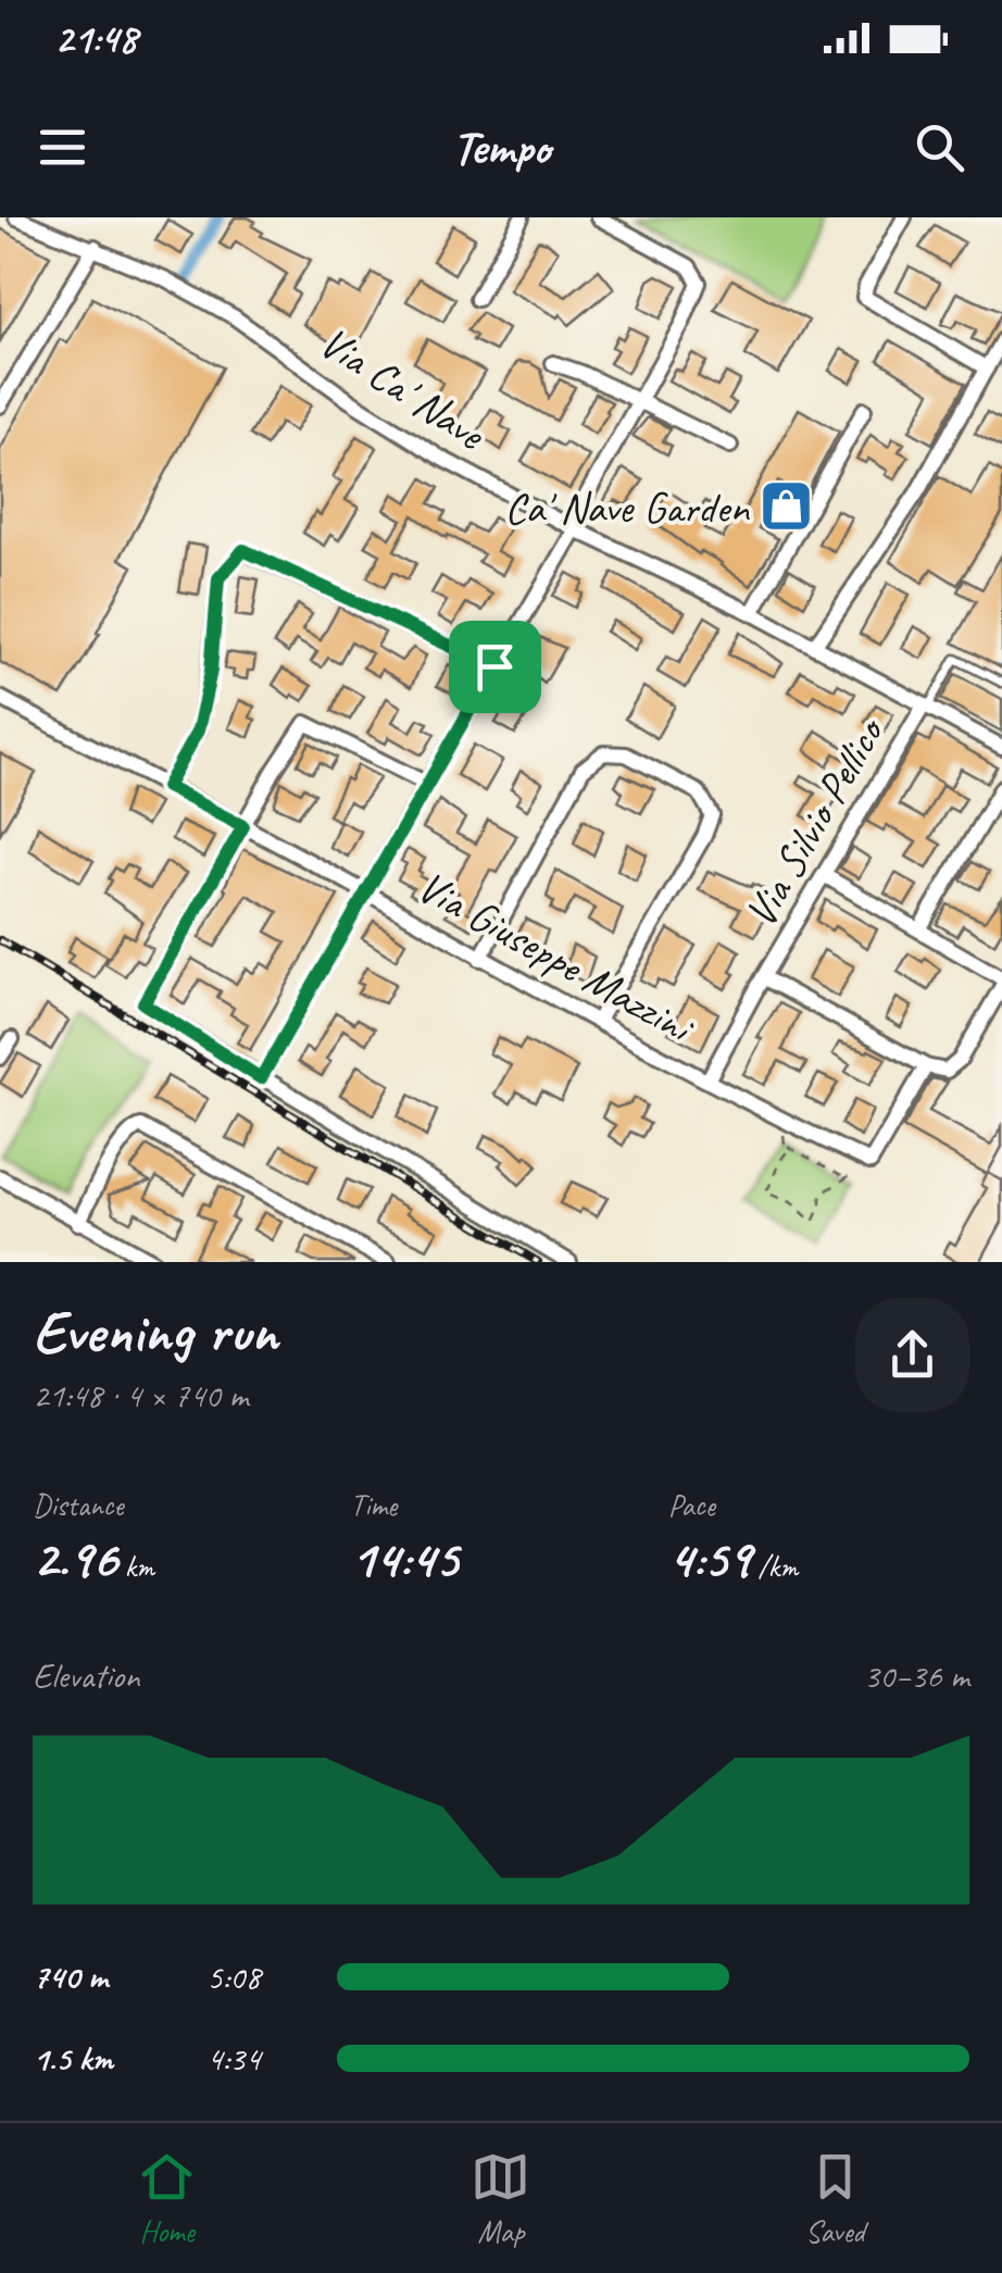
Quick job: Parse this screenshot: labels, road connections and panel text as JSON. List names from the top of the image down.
{
  "streets": {
    "street": ["Via Ca' Nave", "Via Silvio Pellico", "Via Giuseppe Mazzini"]
  },
  "crossings": [
    ["Via Ca' Nave", "Via Silvio Pellico"],
    ["Via Silvio Pellico", "Via Giuseppe Mazzini"]
  ],
  "places": {
    "shop": ["Ca' Nave Garden"]
  },
  "page": {
    "status": "21:48",
    "header": "Tempo",
    "heading": ["Evening run", "21:48 · 4 × 740 m"],
    "stats": [
      ["Distance", "2.96 km"],
      ["Time", "14:45"],
      ["Pace", "4:59 /km"]
    ],
    "chart": ["Elevation", "30–36 m"],
    "list": [
      {
        "name": "740 m",
        "note": "5:08"
      },
      {
        "name": "1.5 km",
        "note": "4:34"
      }
    ],
    "tabs": ["Home", "Map", "Saved"]
  }
}
